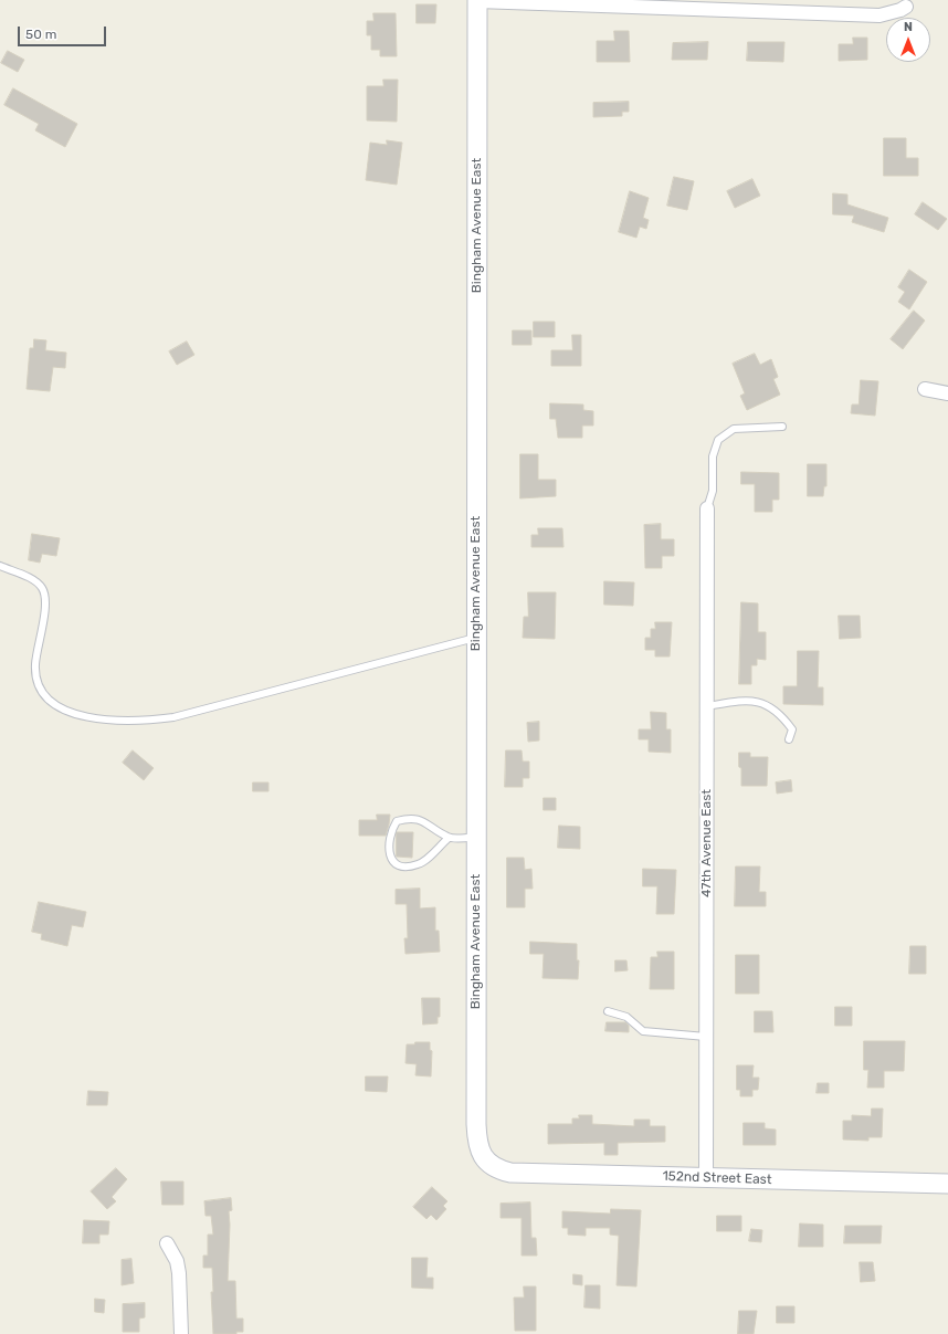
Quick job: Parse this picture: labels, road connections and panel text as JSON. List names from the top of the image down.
{
  "streets": {
    "street": ["Bingham Avenue East", "47th Avenue East", "152nd Street East"]
  },
  "crossings": [
    ["Bingham Avenue East", "152nd Street East"],
    ["47th Avenue East", "152nd Street East"]
  ],
  "scale_bar": "50 m",
  "north": "top"
}
